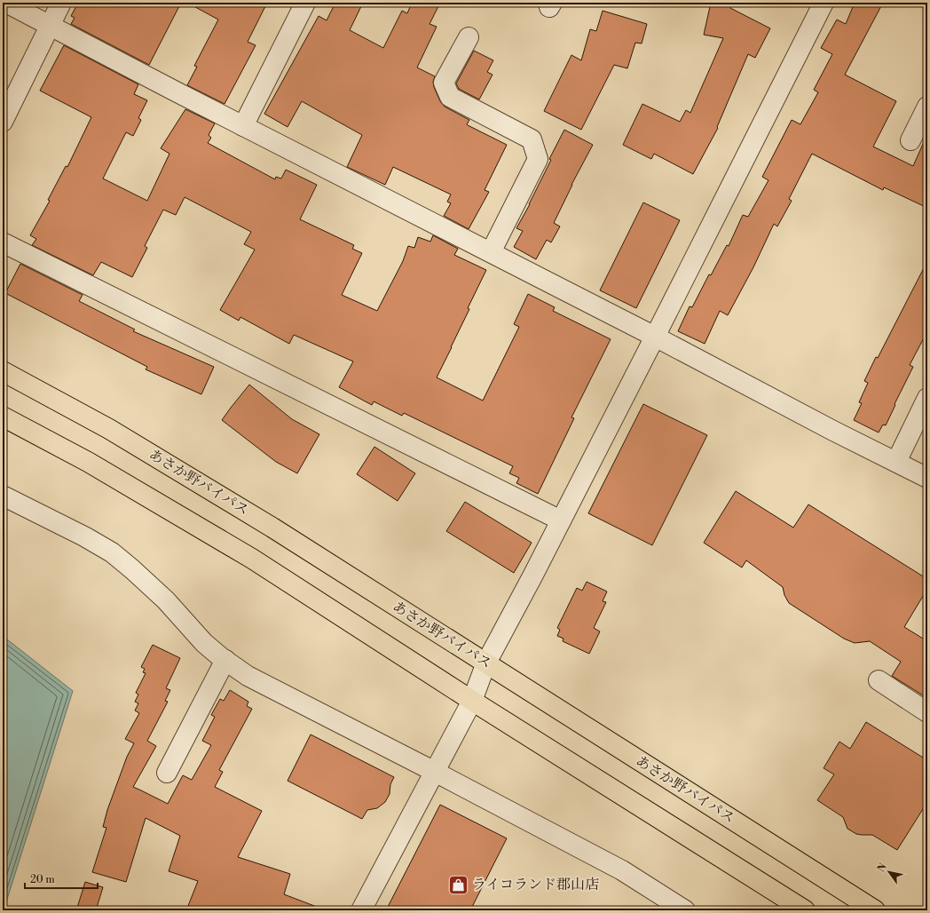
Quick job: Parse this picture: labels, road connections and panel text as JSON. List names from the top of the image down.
{
  "streets": {
    "highway": ["あさか野バイパス"]
  },
  "places": {
    "shop": ["ライコランド郡山店"]
  },
  "scale_bar": "20 m",
  "north": "top left"
}
